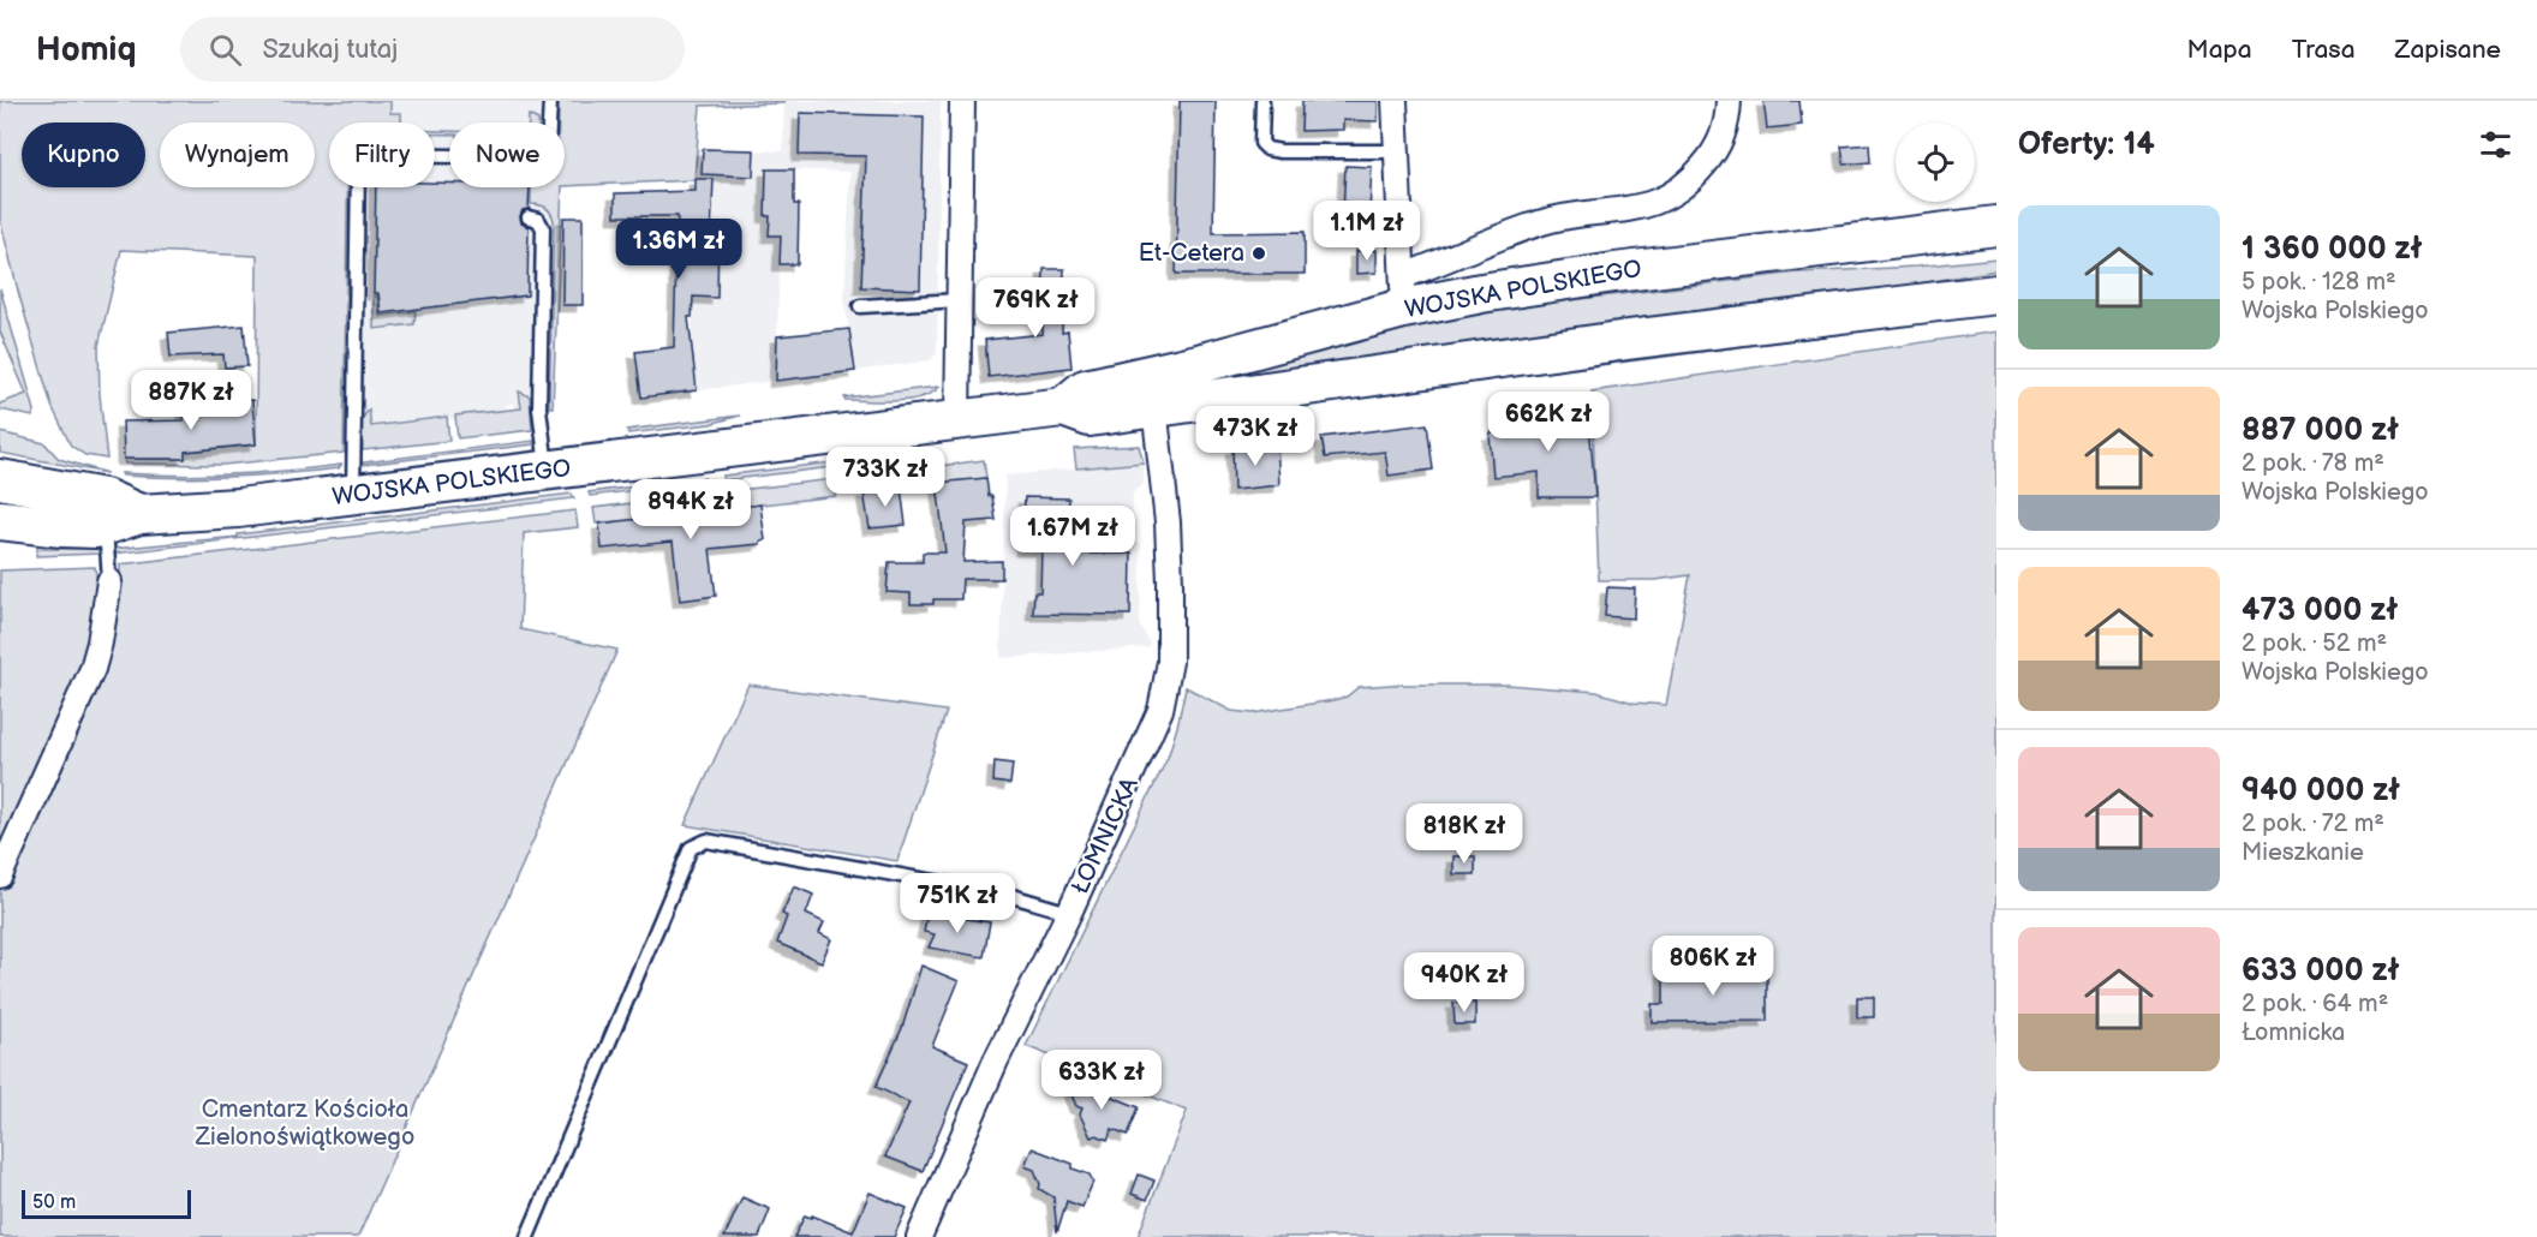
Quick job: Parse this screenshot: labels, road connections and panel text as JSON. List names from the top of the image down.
{
  "streets": {
    "main road": ["WOJSKA POLSKIEGO"],
    "street": ["ŁOMNICKA"]
  },
  "crossings": [
    ["WOJSKA POLSKIEGO", "ŁOMNICKA"]
  ],
  "parks": ["Cmentarz Kościoła Zielonoświątkowego"],
  "places": ["Et-Cetera"],
  "scale_bar": "50 m",
  "page": {
    "header": "Homiq",
    "search": "Szukaj tutaj",
    "nav": ["Mapa", "Trasa", "Zapisane"],
    "heading": "Oferty: 14",
    "chip": [
      "Kupno",
      "Wynajem",
      "Filtry",
      "Nowe"
    ],
    "list": [
      {
        "name": "1 360 000 zł",
        "note": "5 pok. · 128 m² · Wojska Polskiego"
      },
      {
        "name": "887 000 zł",
        "note": "2 pok. · 78 m² · Wojska Polskiego"
      },
      {
        "name": "473 000 zł",
        "note": "2 pok. · 52 m² · Wojska Polskiego"
      },
      {
        "name": "940 000 zł",
        "note": "2 pok. · 72 m² · Mieszkanie"
      },
      {
        "name": "633 000 zł",
        "note": "2 pok. · 64 m² · Łomnicka"
      }
    ],
    "price": [
      "1.1M zł",
      "1.36M zł",
      "769K zł",
      "887K zł",
      "662K zł",
      "473K zł",
      "733K zł",
      "894K zł",
      "1.67M zł",
      "818K zł",
      "751K zł",
      "806K zł",
      "940K zł",
      "633K zł"
    ],
    "scale": "50 m"
  }
}
